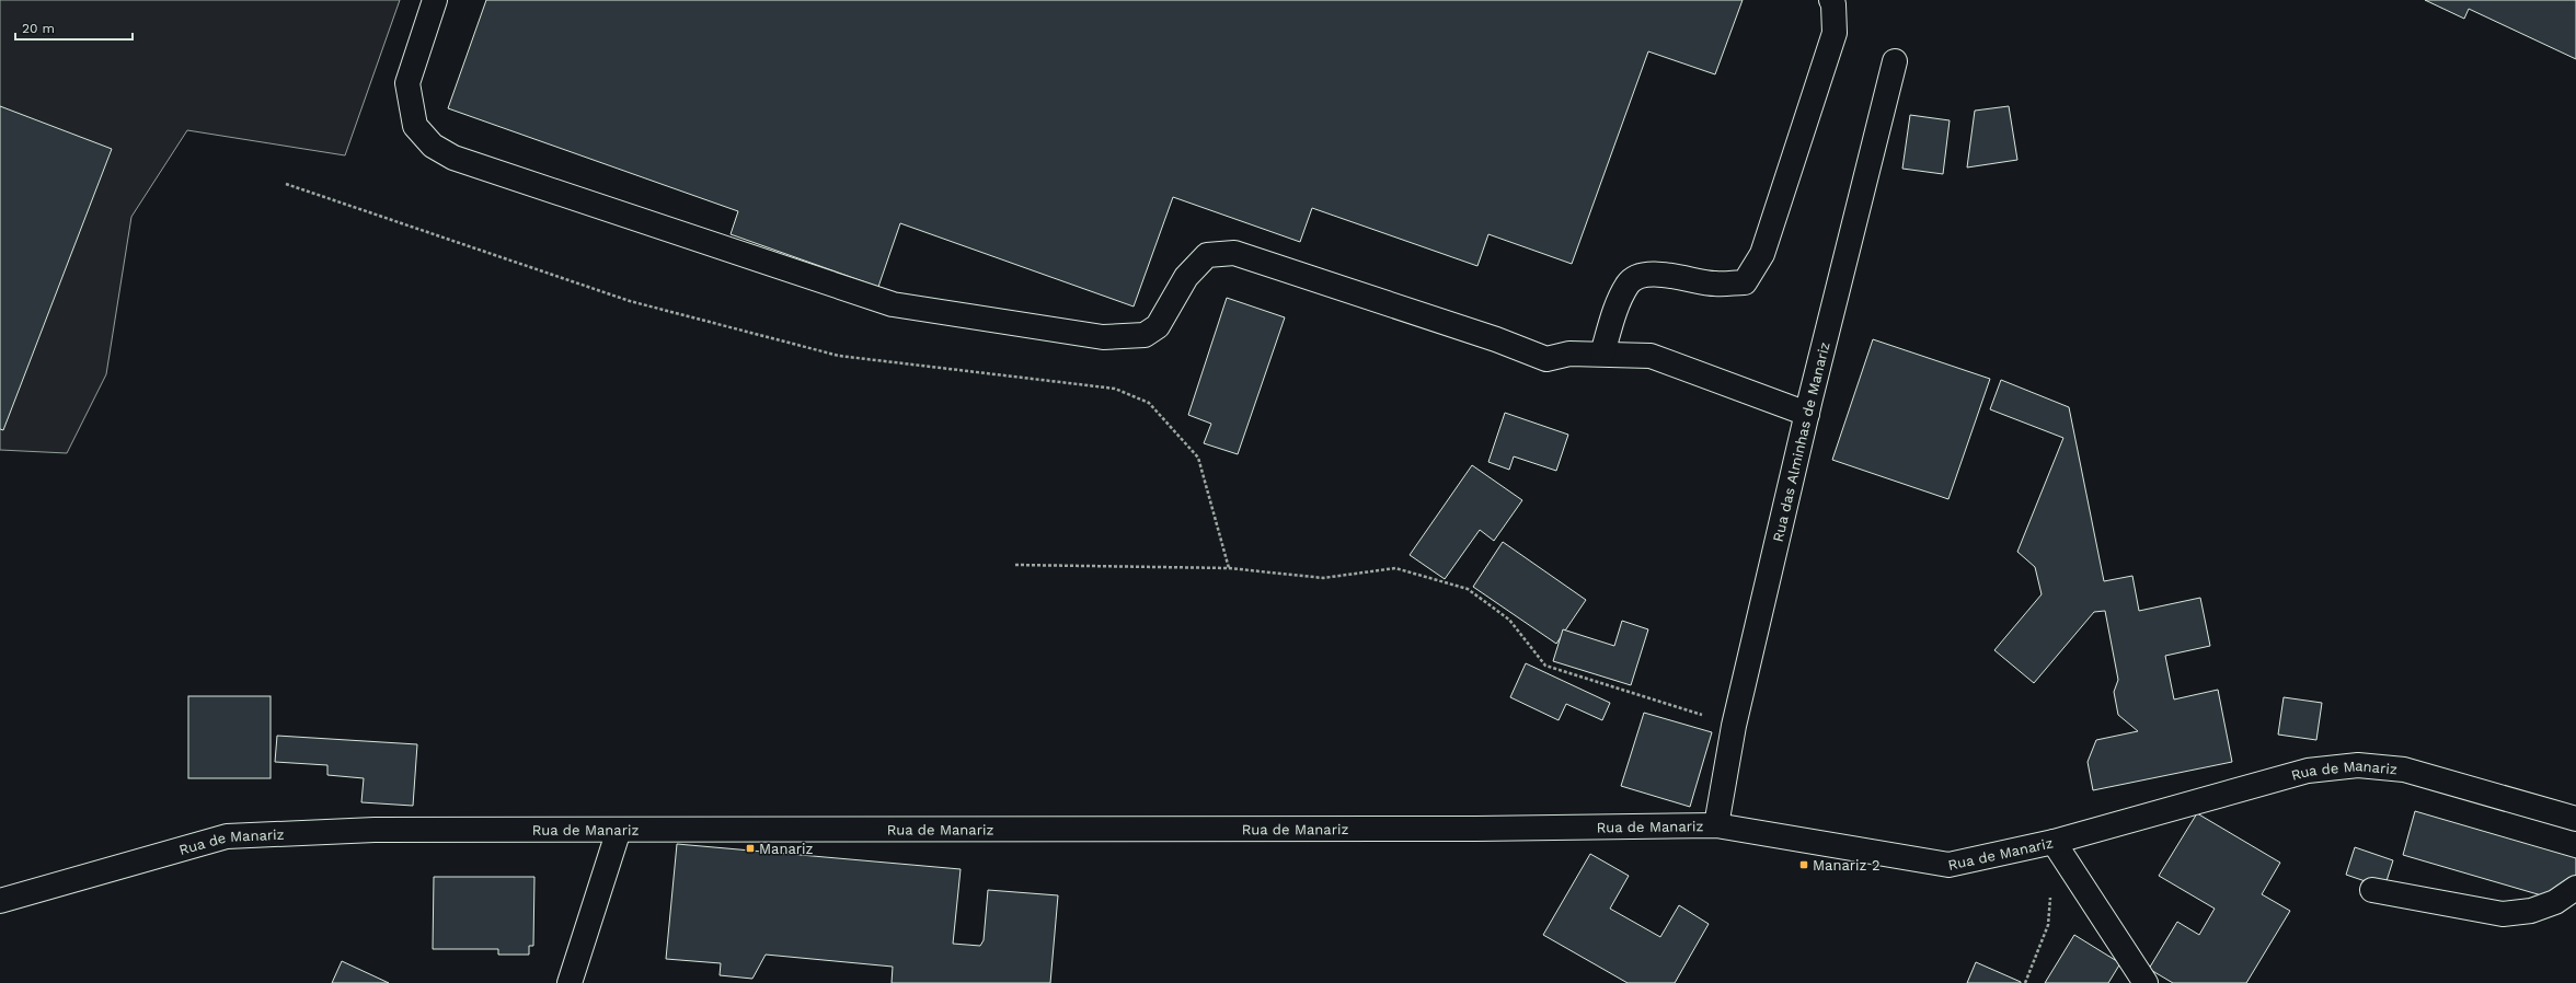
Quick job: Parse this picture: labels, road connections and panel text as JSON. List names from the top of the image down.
{
  "streets": {
    "street": ["Rua das Alminhas de Manariz", "Rua de Manariz"]
  },
  "crossings": [
    ["Rua das Alminhas de Manariz", "Rua de Manariz"]
  ],
  "places": {
    "transit": ["Manariz", "Manariz 2"]
  },
  "scale_bar": "20 m"
}
